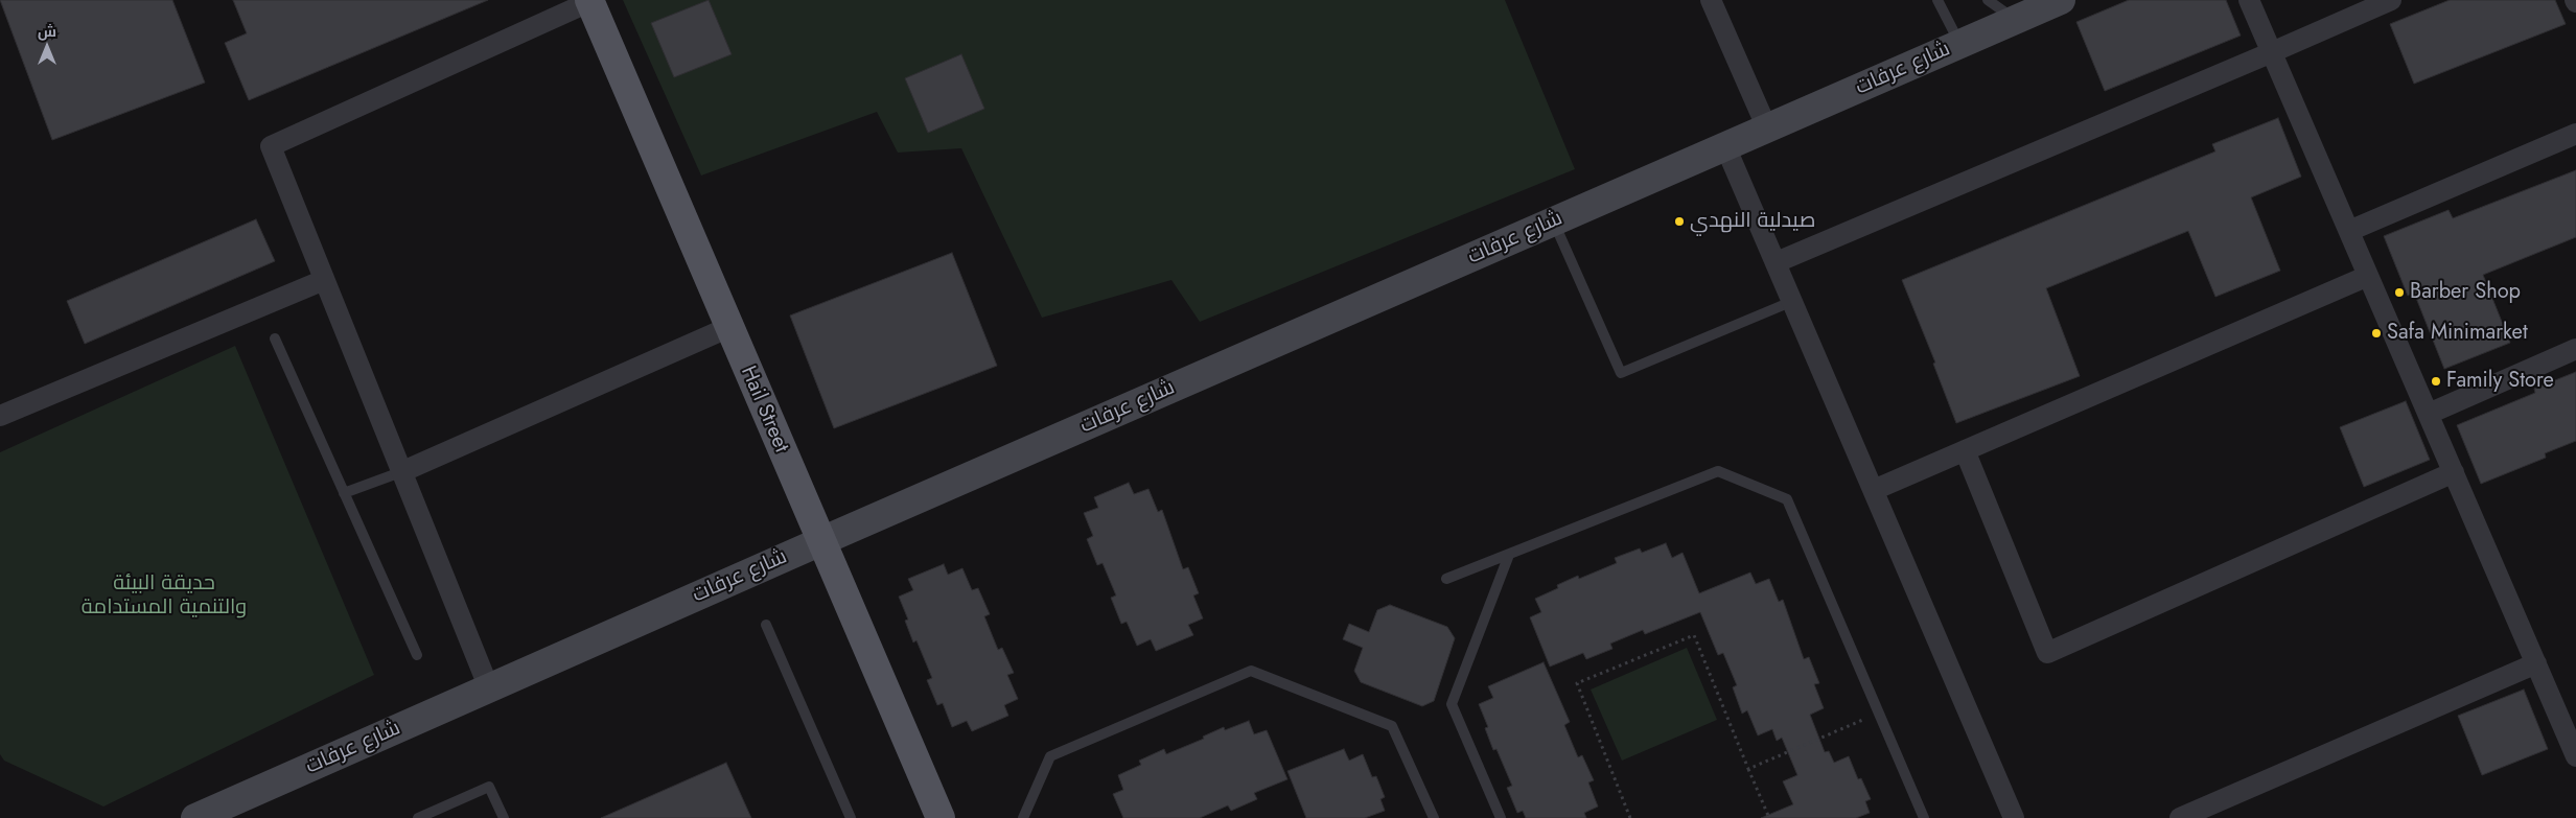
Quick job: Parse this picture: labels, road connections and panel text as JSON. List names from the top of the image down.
{
  "streets": {
    "main road": ["Hail Street"],
    "street": ["شارع عرفات"]
  },
  "crossings": [
    ["شارع عرفات", "Hail Street"]
  ],
  "parks": ["حديقة البيئة والتنمية المستدامة"],
  "places": [
    "صيدلية النهدي",
    "Barber Shop",
    "Safa Minimarket",
    "Family Store"
  ],
  "north": "top"
}
